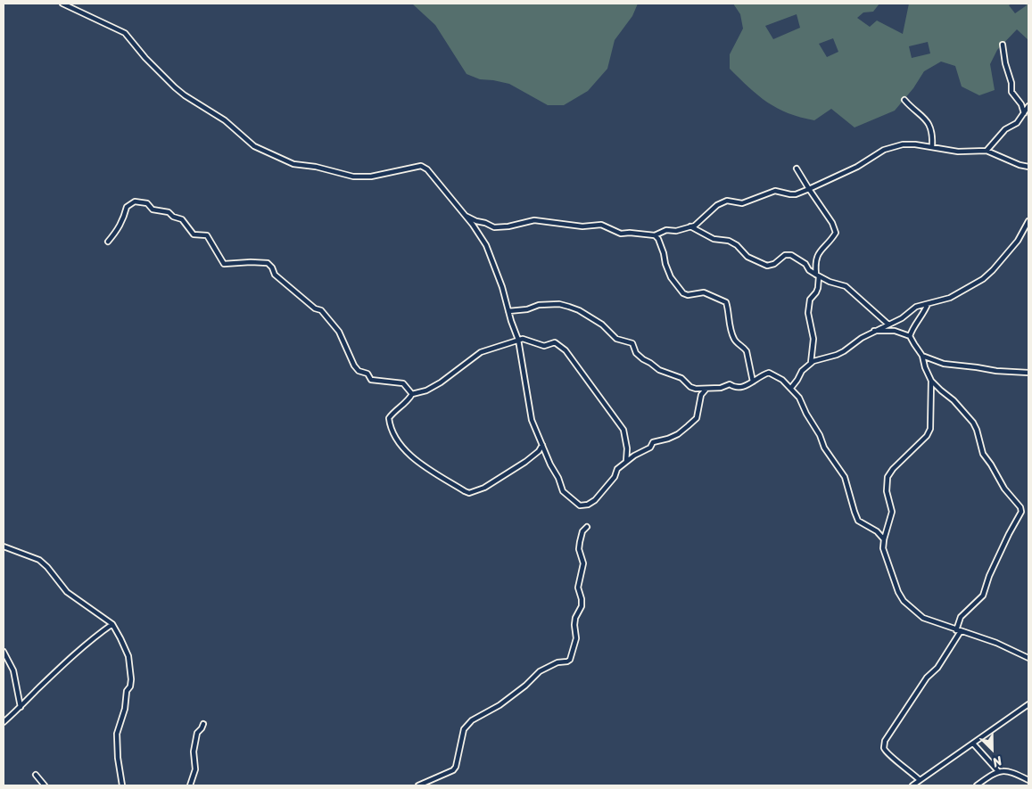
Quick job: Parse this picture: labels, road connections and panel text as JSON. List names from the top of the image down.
{
  "north": "bottom right"
}
